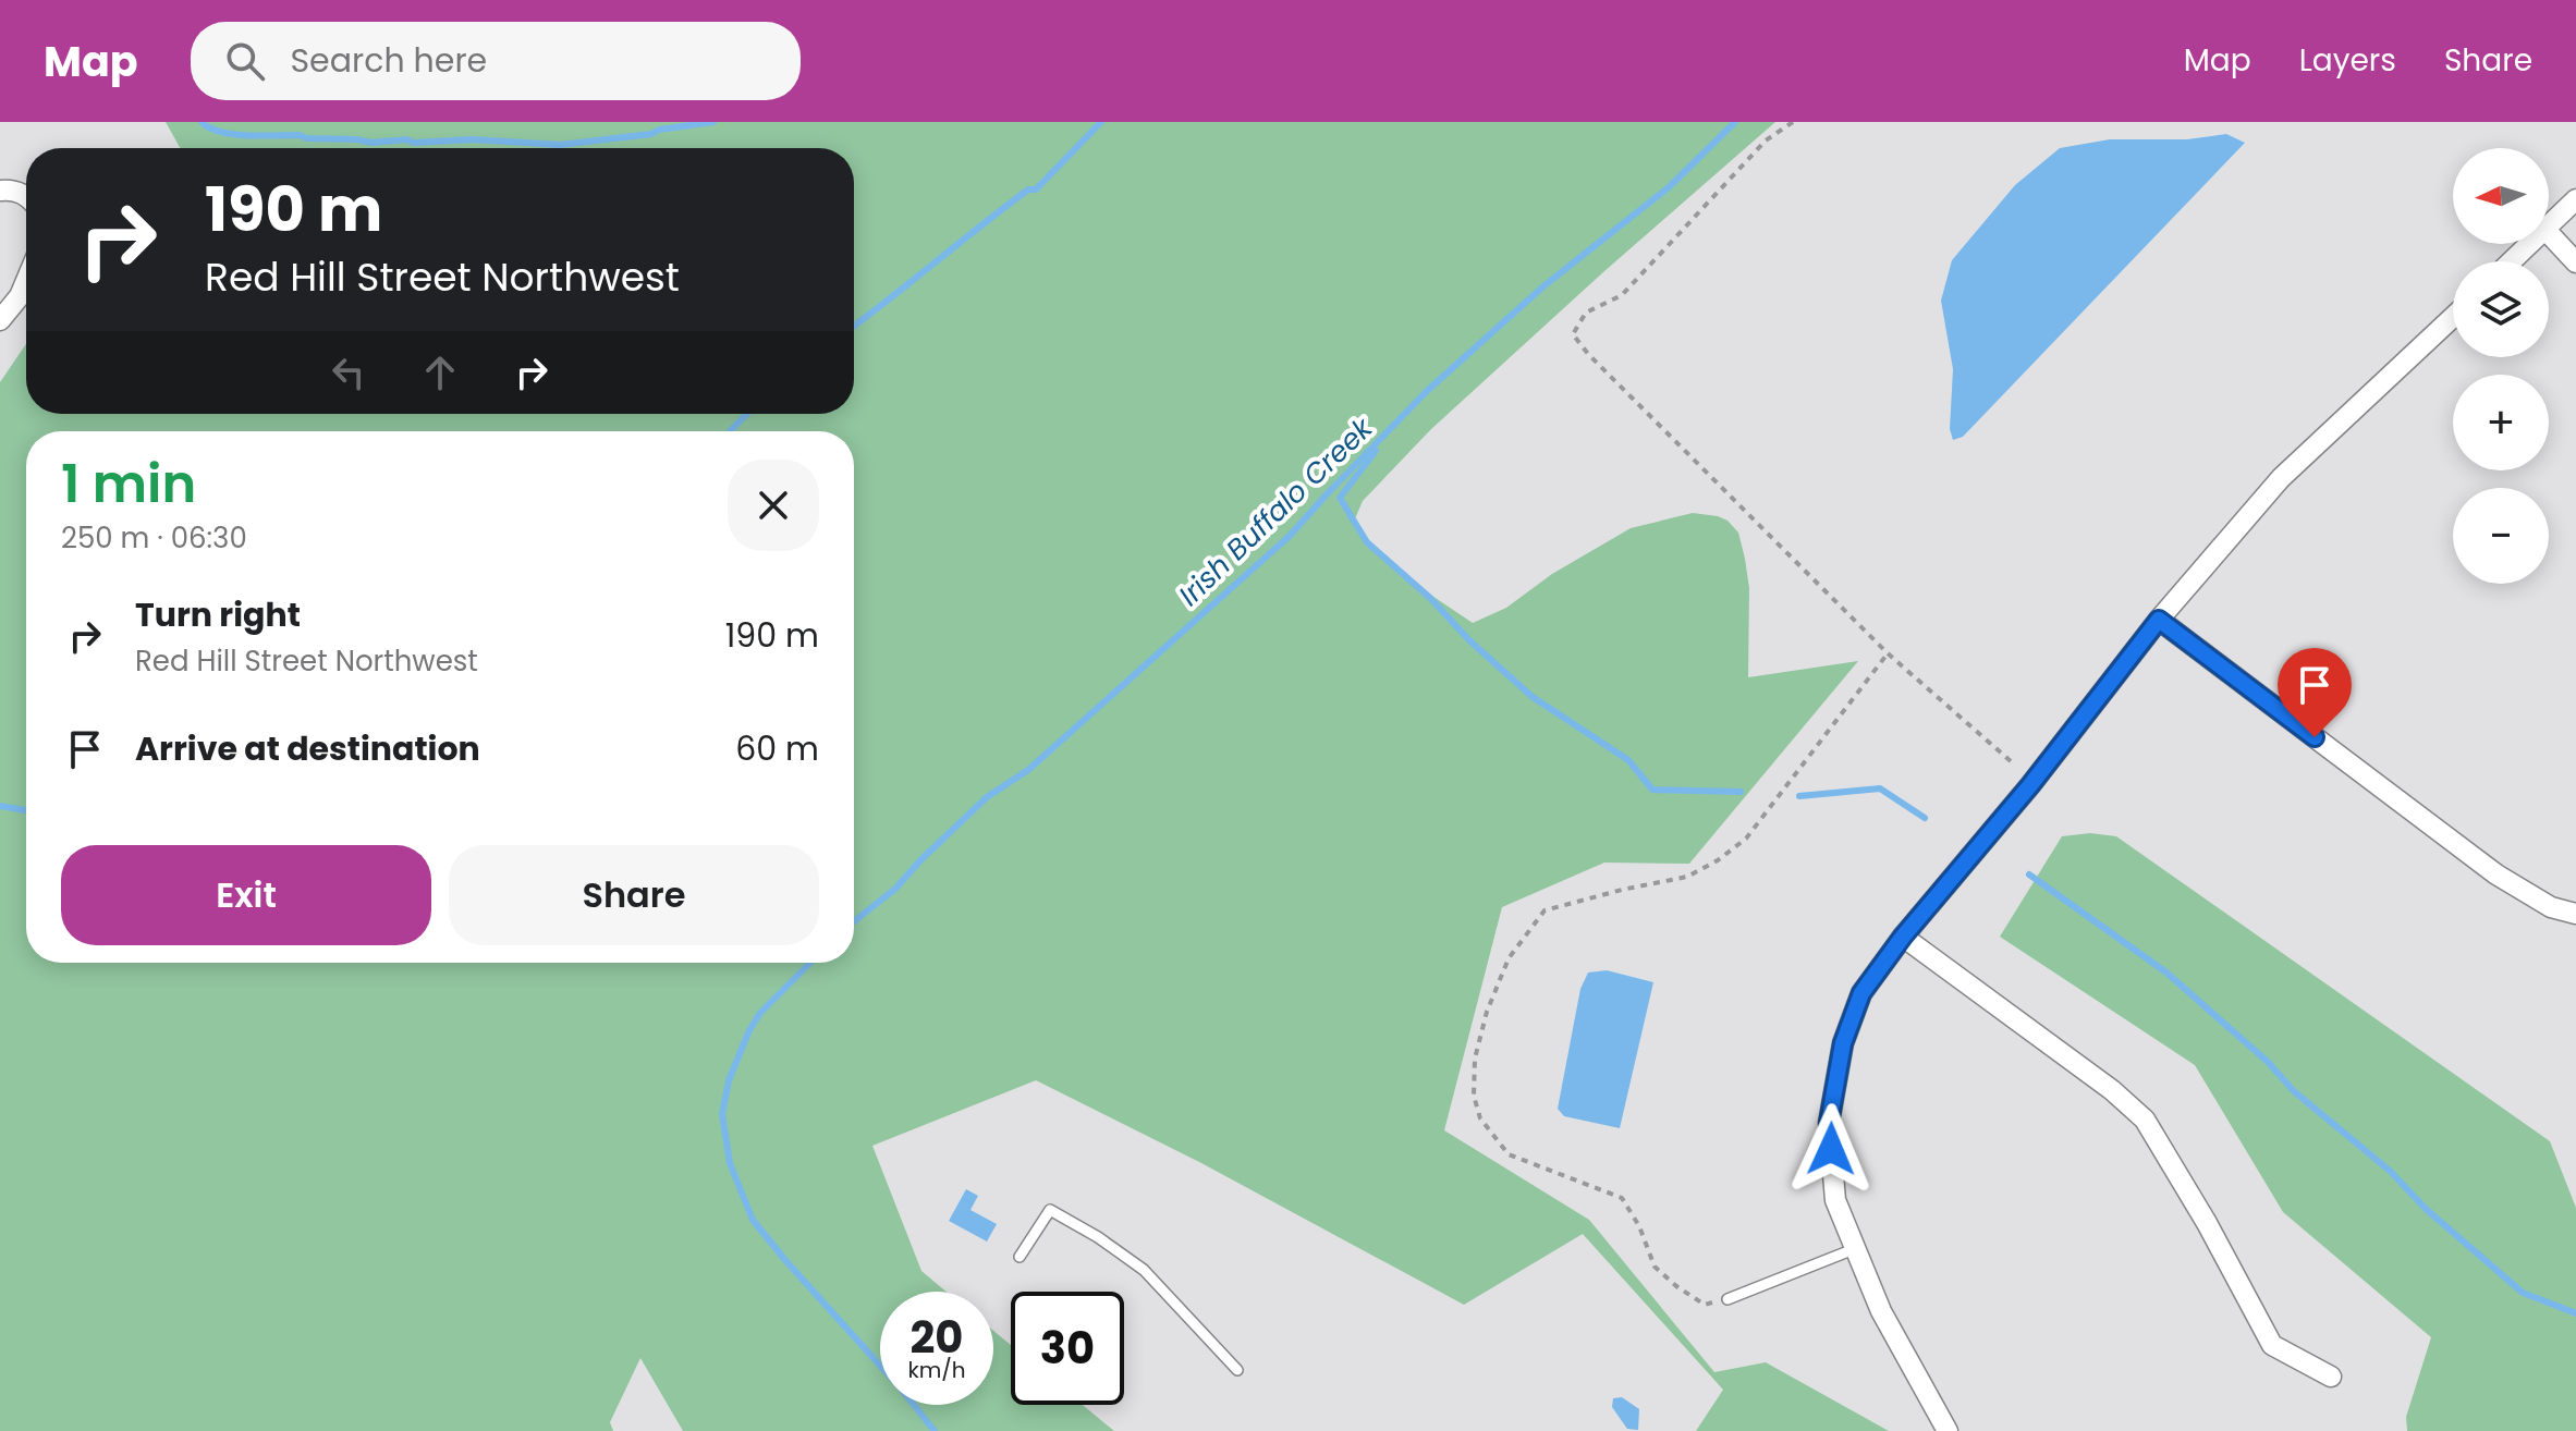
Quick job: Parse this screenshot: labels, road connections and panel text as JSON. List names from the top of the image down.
{
  "water": ["Irish Buffalo Creek"],
  "north": "left",
  "page": {
    "header": "Map",
    "search": "Search here",
    "nav": ["Map", "Layers", "Share"],
    "map_buttons": ["+", "−"],
    "turn": ["190 m", "Red Hill Street Northwest"],
    "heading": ["1 min", "250 m · 06:30"],
    "list": [
      {
        "name": "Turn right",
        "note": "Red Hill Street Northwest",
        "value": "190 m"
      },
      {
        "name": "Arrive at destination",
        "value": "60 m"
      }
    ],
    "buttons": ["Exit", "Share"],
    "speed": "20 km/h",
    "limit": "30"
  }
}
